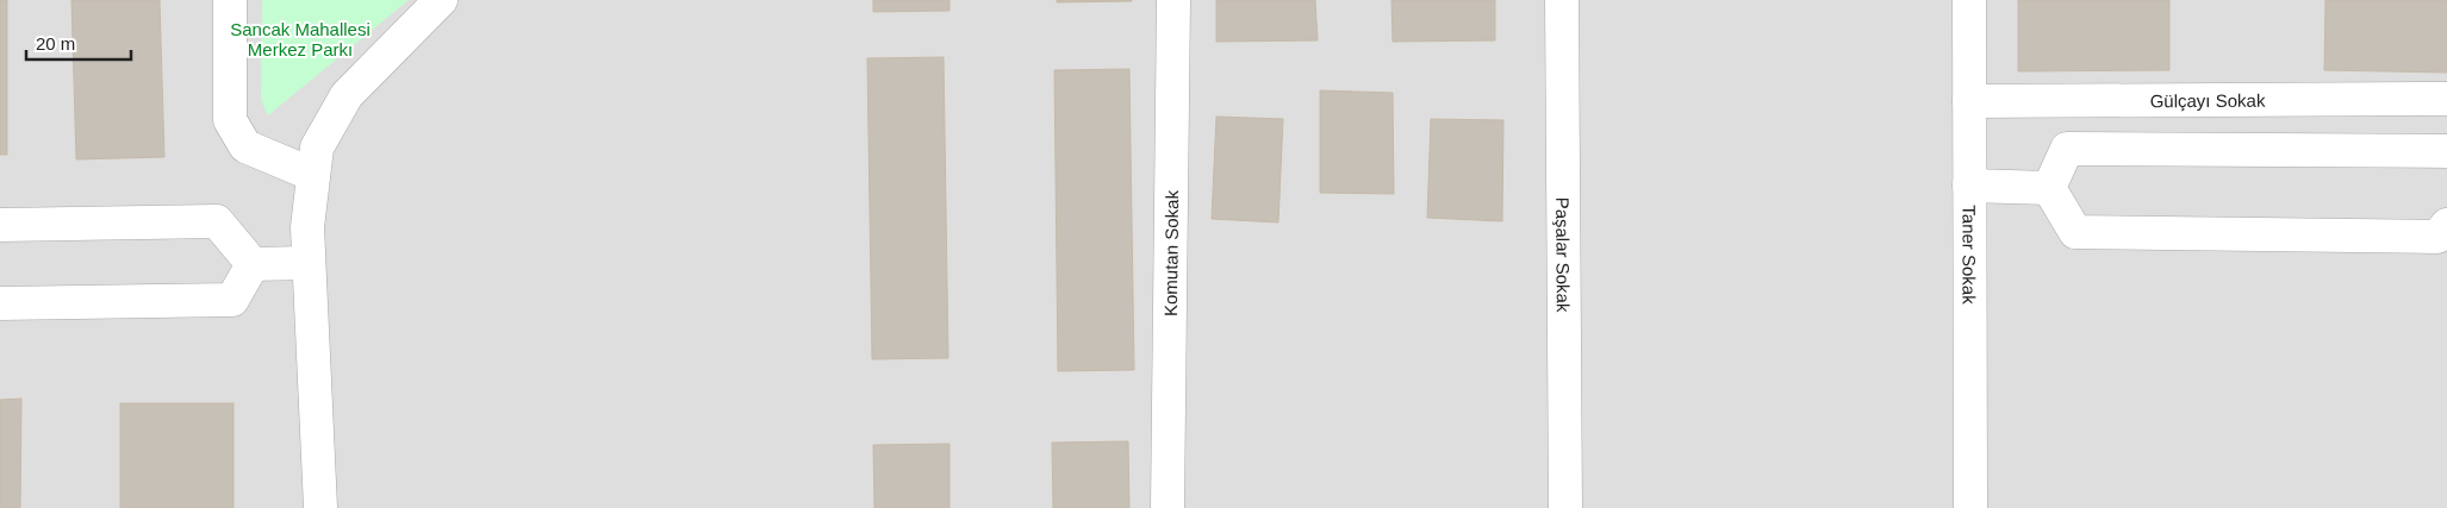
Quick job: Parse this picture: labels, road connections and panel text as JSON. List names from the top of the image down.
{
  "streets": {
    "street": [
      "Gülçayı Sokak",
      "Komutan Sokak",
      "Paşalar Sokak",
      "Taner Sokak"
    ]
  },
  "crossings": [
    ["Gülçayı Sokak", "Taner Sokak"]
  ],
  "parks": ["Sancak Mahallesi Merkez Parkı"],
  "scale_bar": "20 m"
}
